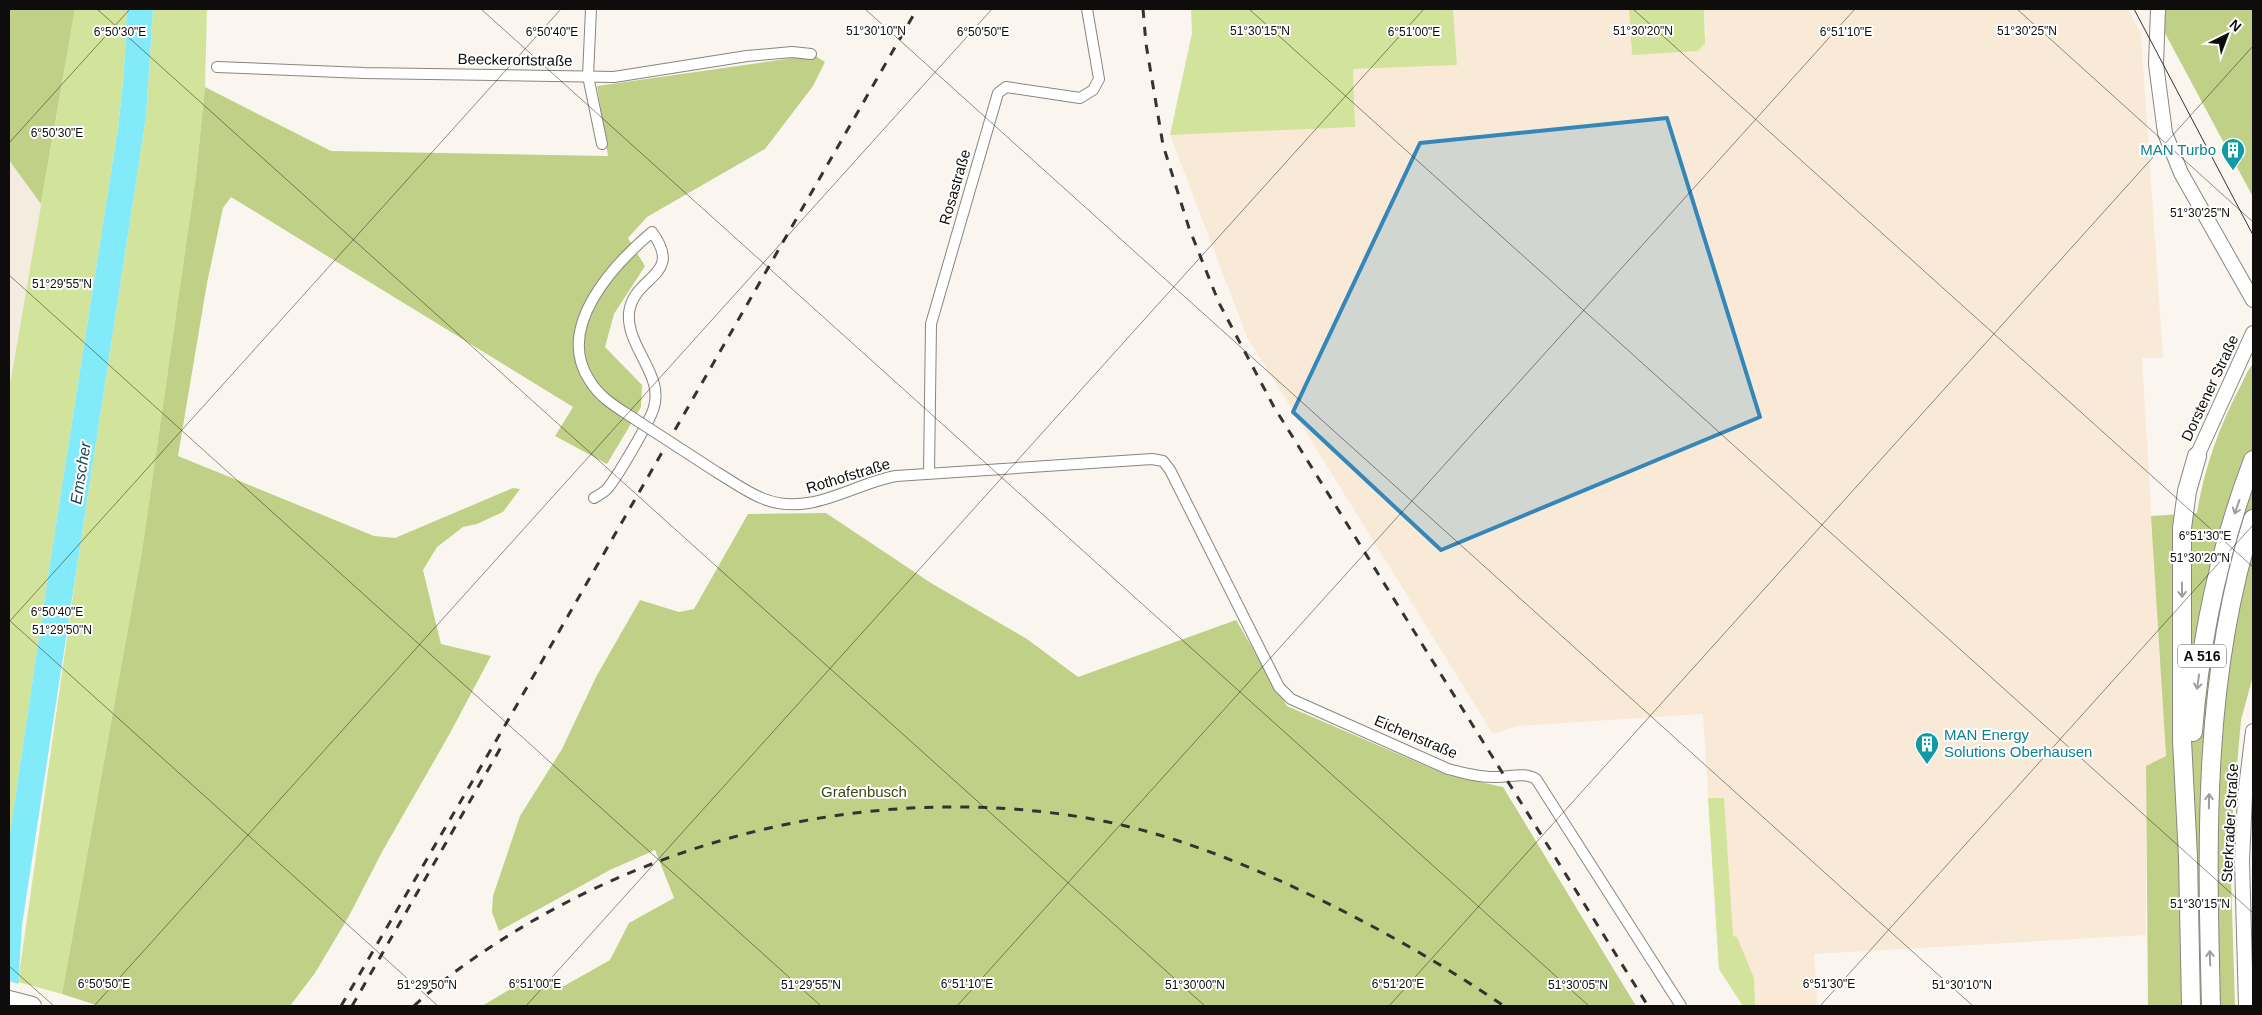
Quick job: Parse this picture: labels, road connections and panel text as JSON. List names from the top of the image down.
{
  "streets": {
    "highway": ["A 516"],
    "street": [
      "Beeckerortstraße",
      "Rosastraße",
      "Dorstener Straße",
      "Rothofstraße",
      "Eichenstraße",
      "Sterkrader Straße"
    ]
  },
  "crossings": [
    ["Rosastraße", "Rothofstraße"],
    ["Rothofstraße", "Eichenstraße"]
  ],
  "water": ["Emscher"],
  "parks": ["Grafenbusch"],
  "places": {
    "building": ["MAN Turbo", "MAN Energy Solutions Oberhausen"]
  },
  "north": "top right",
  "coordinates": [
    "51°30'10\"N",
    "51°30'15\"N",
    "51°30'20\"N",
    "51°30'25\"N",
    "6°50'30\"E",
    "6°50'40\"E",
    "6°50'50\"E",
    "6°51'00\"E",
    "6°51'10\"E",
    "51°29'55\"N",
    "6°51'30\"E",
    "51°29'50\"N",
    "6°51'20\"E",
    "51°30'00\"N",
    "51°30'05\"N"
  ]
}
